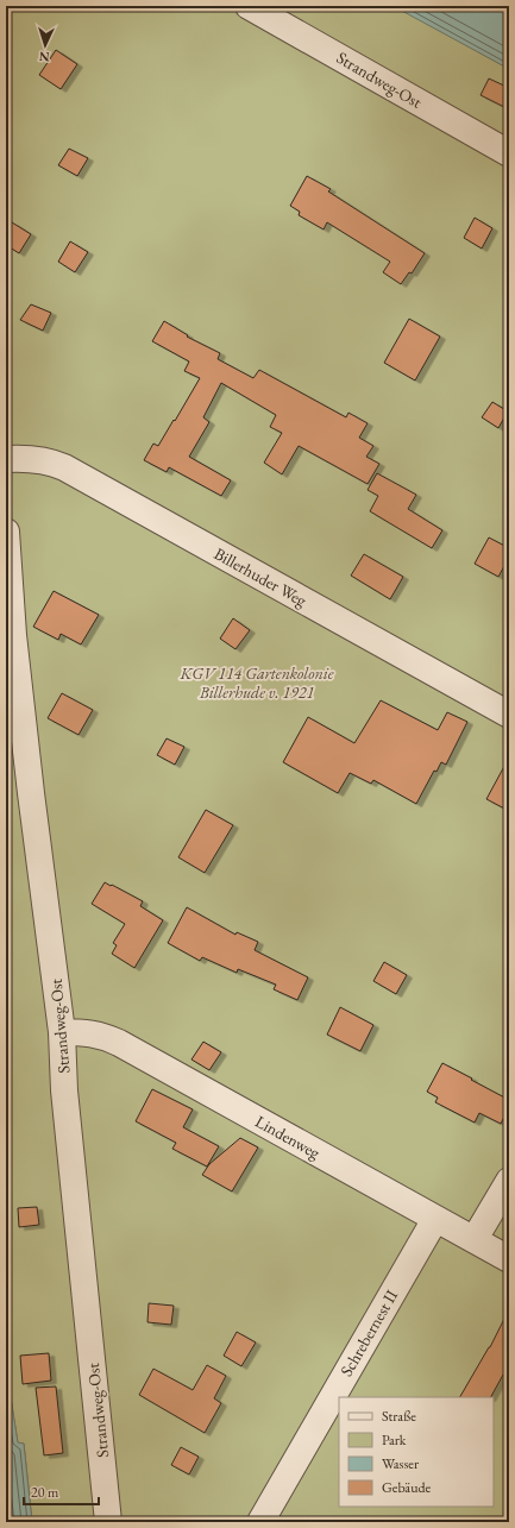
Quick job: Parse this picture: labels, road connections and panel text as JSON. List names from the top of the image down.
{
  "streets": {
    "lane": [
      "Strandweg-Ost",
      "Billerhuder Weg",
      "Lindenweg",
      "Schrebernest II"
    ]
  },
  "crossings": [
    ["Strandweg-Ost", "Lindenweg"],
    ["Lindenweg", "Schrebernest II"]
  ],
  "parks": ["KGV 114 Gartenkolonie Billerhude v. 1921"],
  "legend": [
    "Straße",
    "Park",
    "Wasser",
    "Gebäude"
  ],
  "scale_bar": "20 m",
  "north": "bottom"
}
